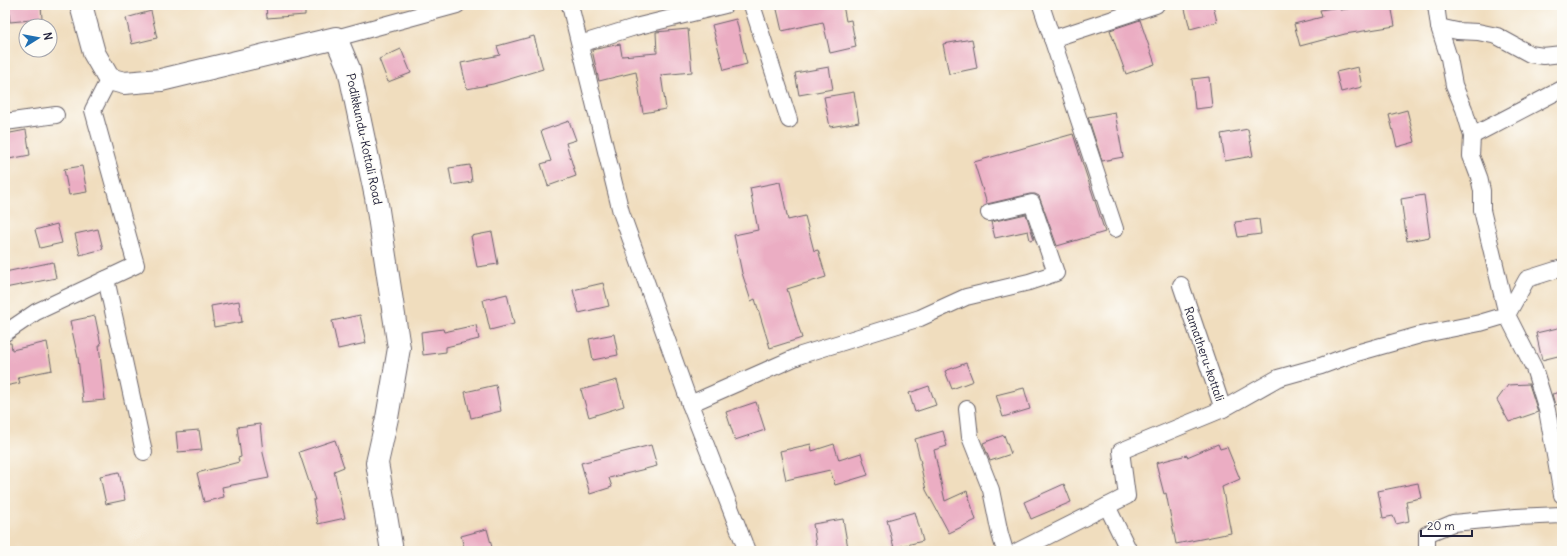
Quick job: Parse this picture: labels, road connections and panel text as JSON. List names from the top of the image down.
{
  "streets": {
    "main road": ["Podikkundu-Kottali Road"],
    "street": ["Ramatheru-kottali"]
  },
  "scale_bar": "20 m",
  "north": "right"
}
